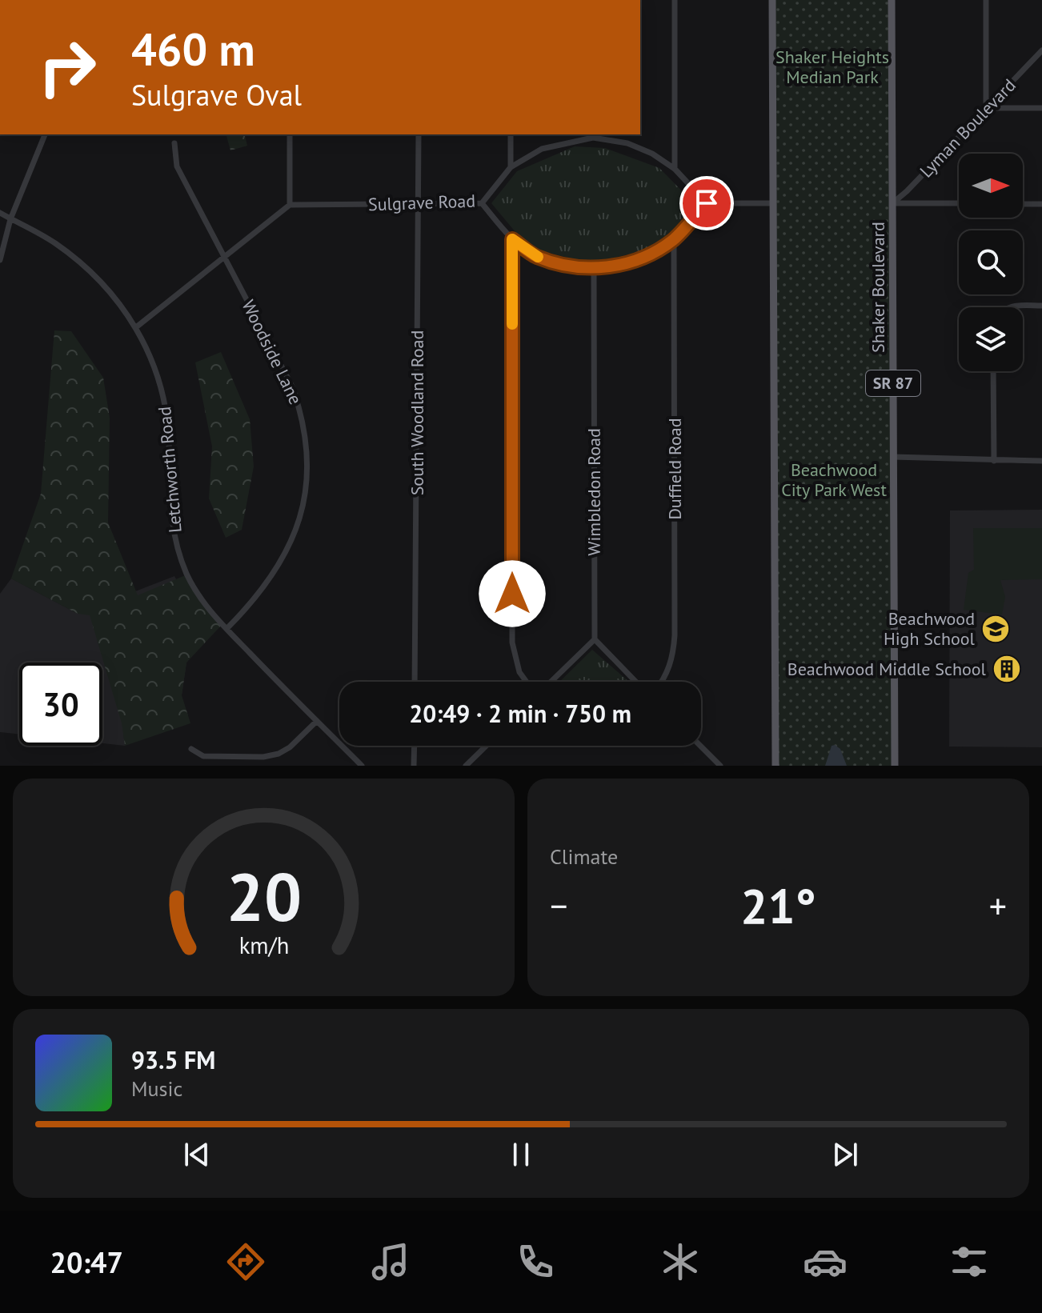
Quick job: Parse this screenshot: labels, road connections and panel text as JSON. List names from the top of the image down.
{
  "streets": {
    "main road": ["Shaker Boulevard", "SR 87"],
    "street": [
      "Lyman Boulevard",
      "Sulgrave Road",
      "Woodside Lane",
      "South Woodland Road",
      "Duffield Road",
      "Letchworth Road",
      "Wimbledon Road"
    ]
  },
  "crossings": [
    ["Lyman Boulevard", "Shaker Boulevard"],
    ["Sulgrave Road", "South Woodland Road"],
    ["Sulgrave Road", "Duffield Road"],
    ["Sulgrave Road", "Wimbledon Road"],
    ["Woodside Lane", "Letchworth Road"],
    ["Duffield Road", "Wimbledon Road"]
  ],
  "parks": ["Shaker Heights Median Park", "Beachwood City Park West"],
  "places": {
    "school or university": ["Beachwood High School"],
    "building": ["Beachwood Middle School"]
  },
  "north": "right",
  "page": {
    "turn": ["460 m", "Sulgrave Oval"],
    "limit": "30",
    "trip": "20:49 · 2 min · 750 m",
    "tile": "Climate",
    "heat": ["−", "21°", "+"],
    "song": ["93.5 FM", "Music"],
    "tabs": "20:47",
    "gauge": ["20", "km/h"]
  }
}
